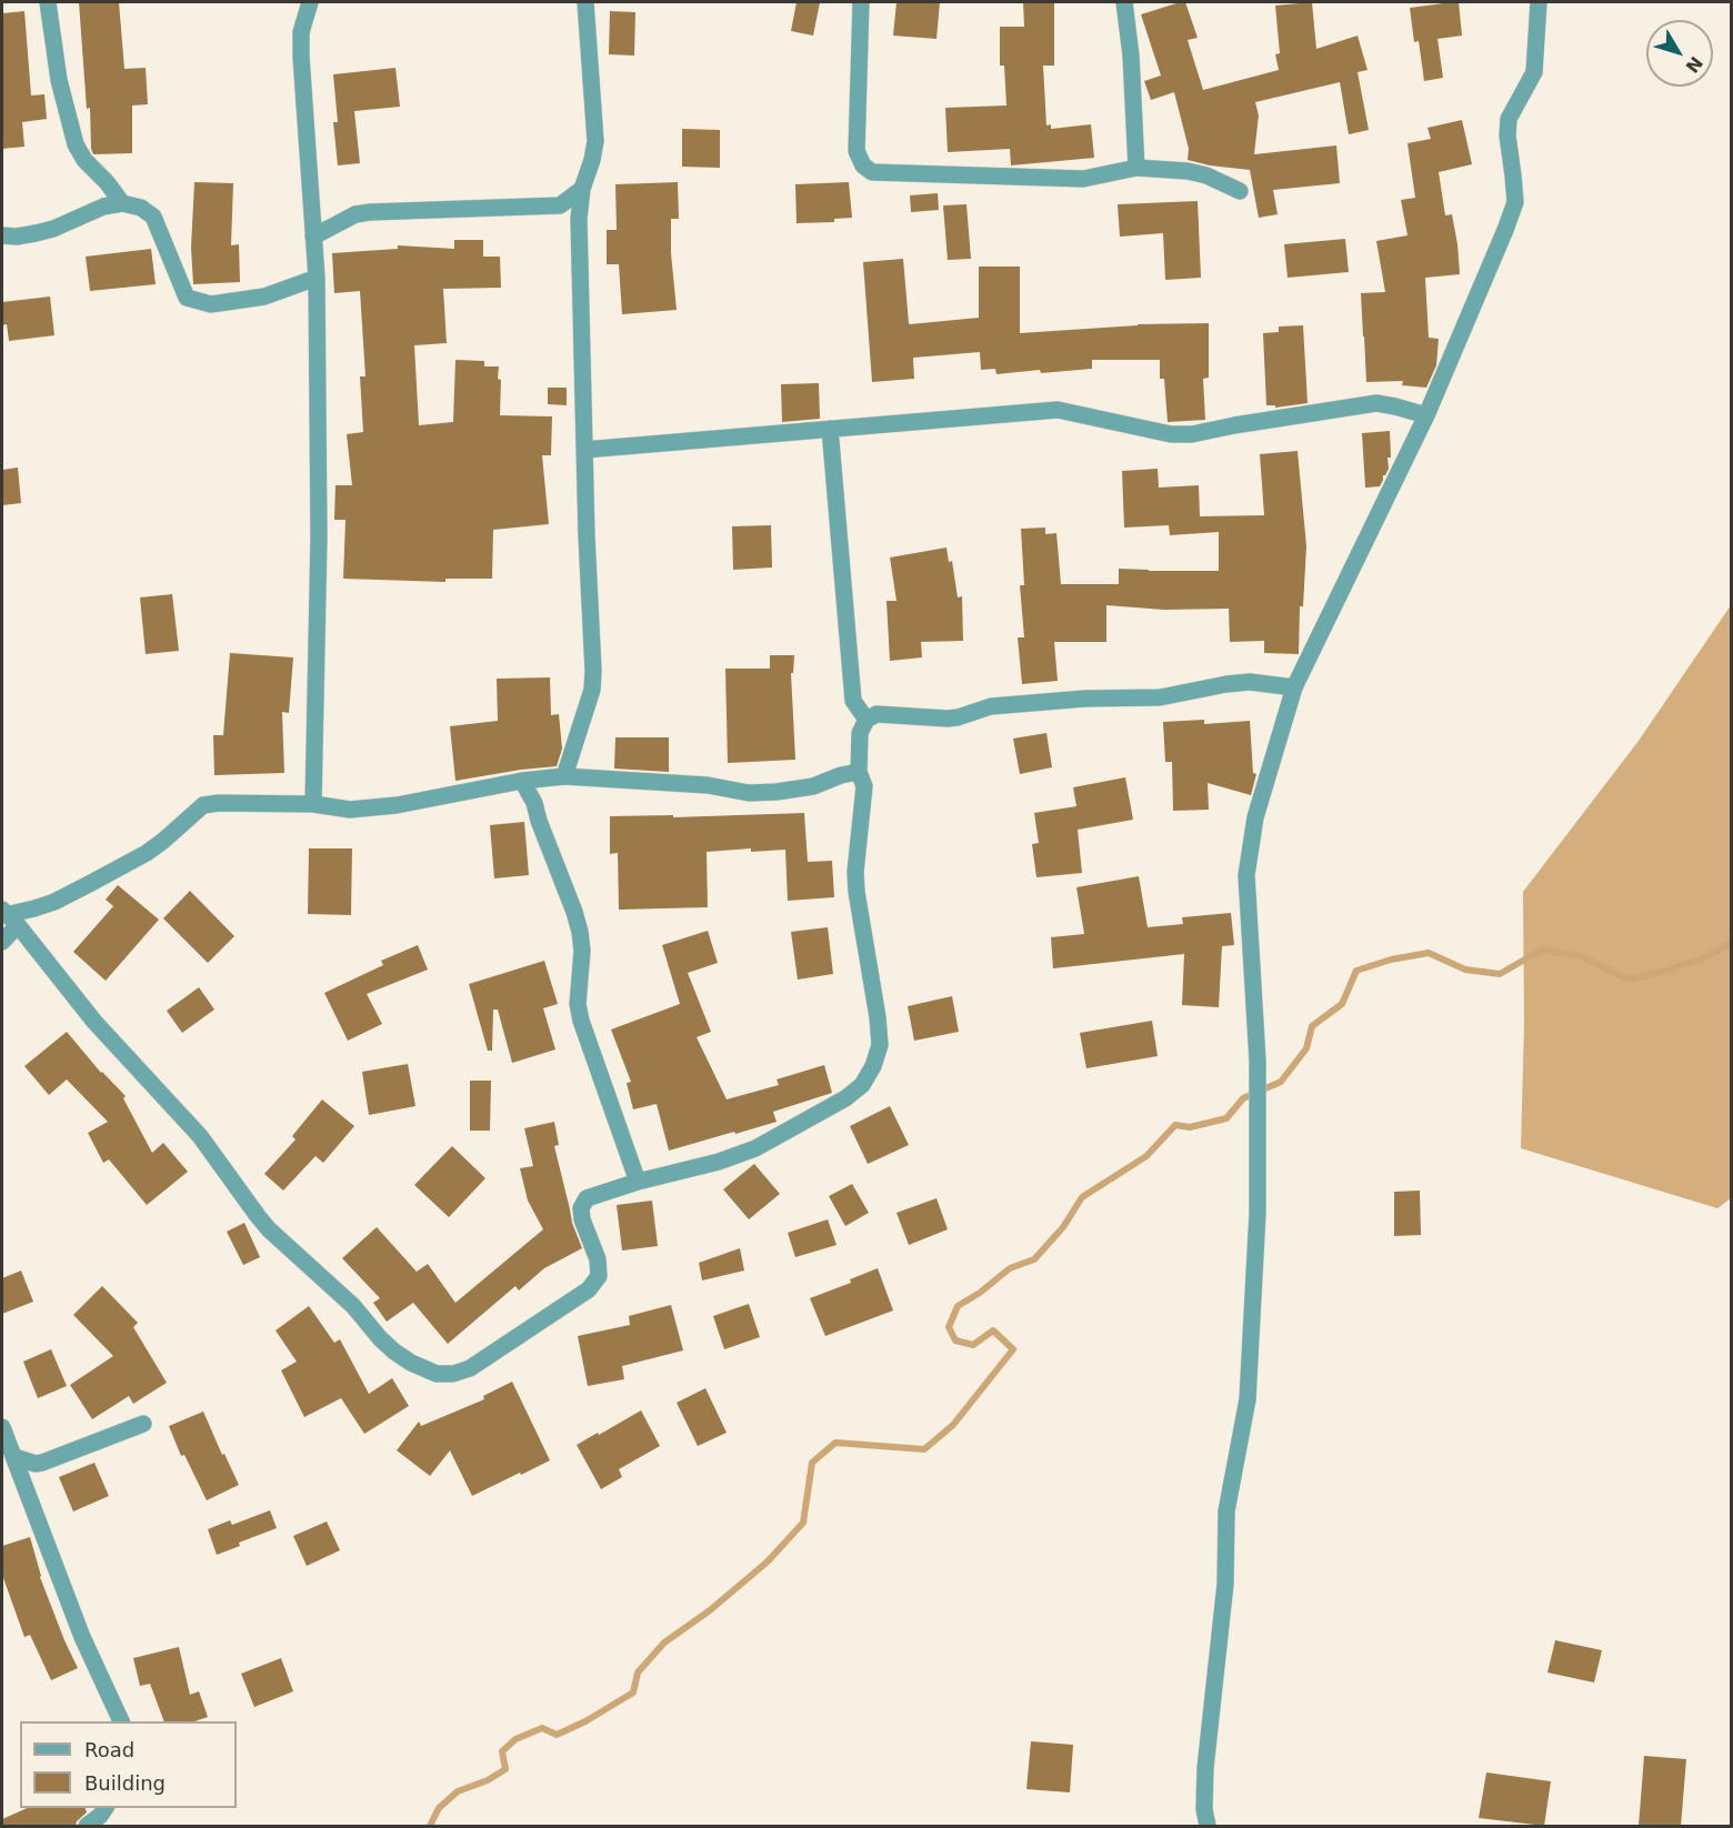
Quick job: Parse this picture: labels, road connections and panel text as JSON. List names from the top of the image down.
{
  "legend": ["Road", "Building"],
  "north": "bottom right"
}
